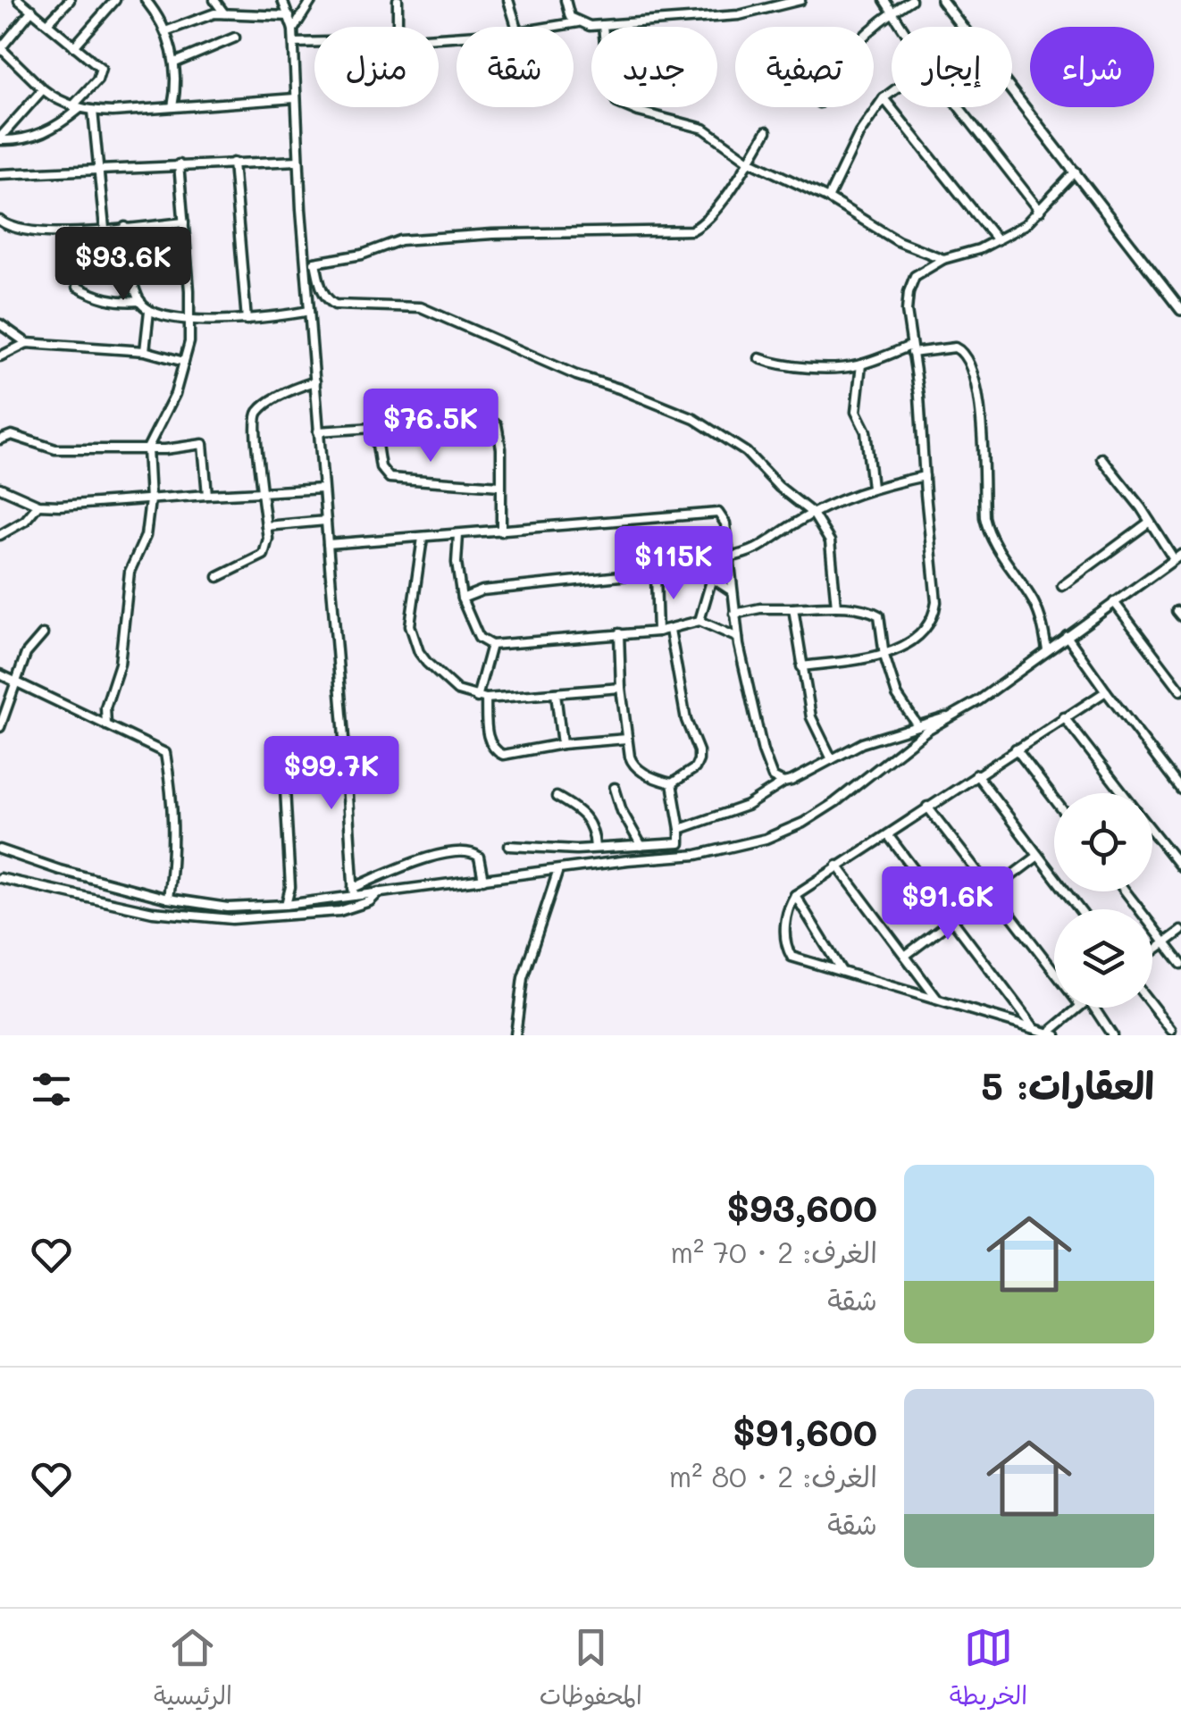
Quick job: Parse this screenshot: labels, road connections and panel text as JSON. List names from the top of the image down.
{
  "page": {
    "chip": [
      "شراء",
      "إيجار",
      "تصفية",
      "جديد",
      "شقة",
      "منزل"
    ],
    "price": [
      "$93.6K",
      "$76.5K",
      "$115K",
      "$99.7K",
      "$91.6K"
    ],
    "heading": "العقارات: 5",
    "list": [
      {
        "name": "$93,600",
        "note": "الغرف: 2 · 70 m² · شقة"
      },
      {
        "name": "$91,600",
        "note": "الغرف: 2 · 80 m² · شقة"
      }
    ],
    "tabs": ["الخريطة", "المحفوظات", "الرئيسية"]
  }
}
